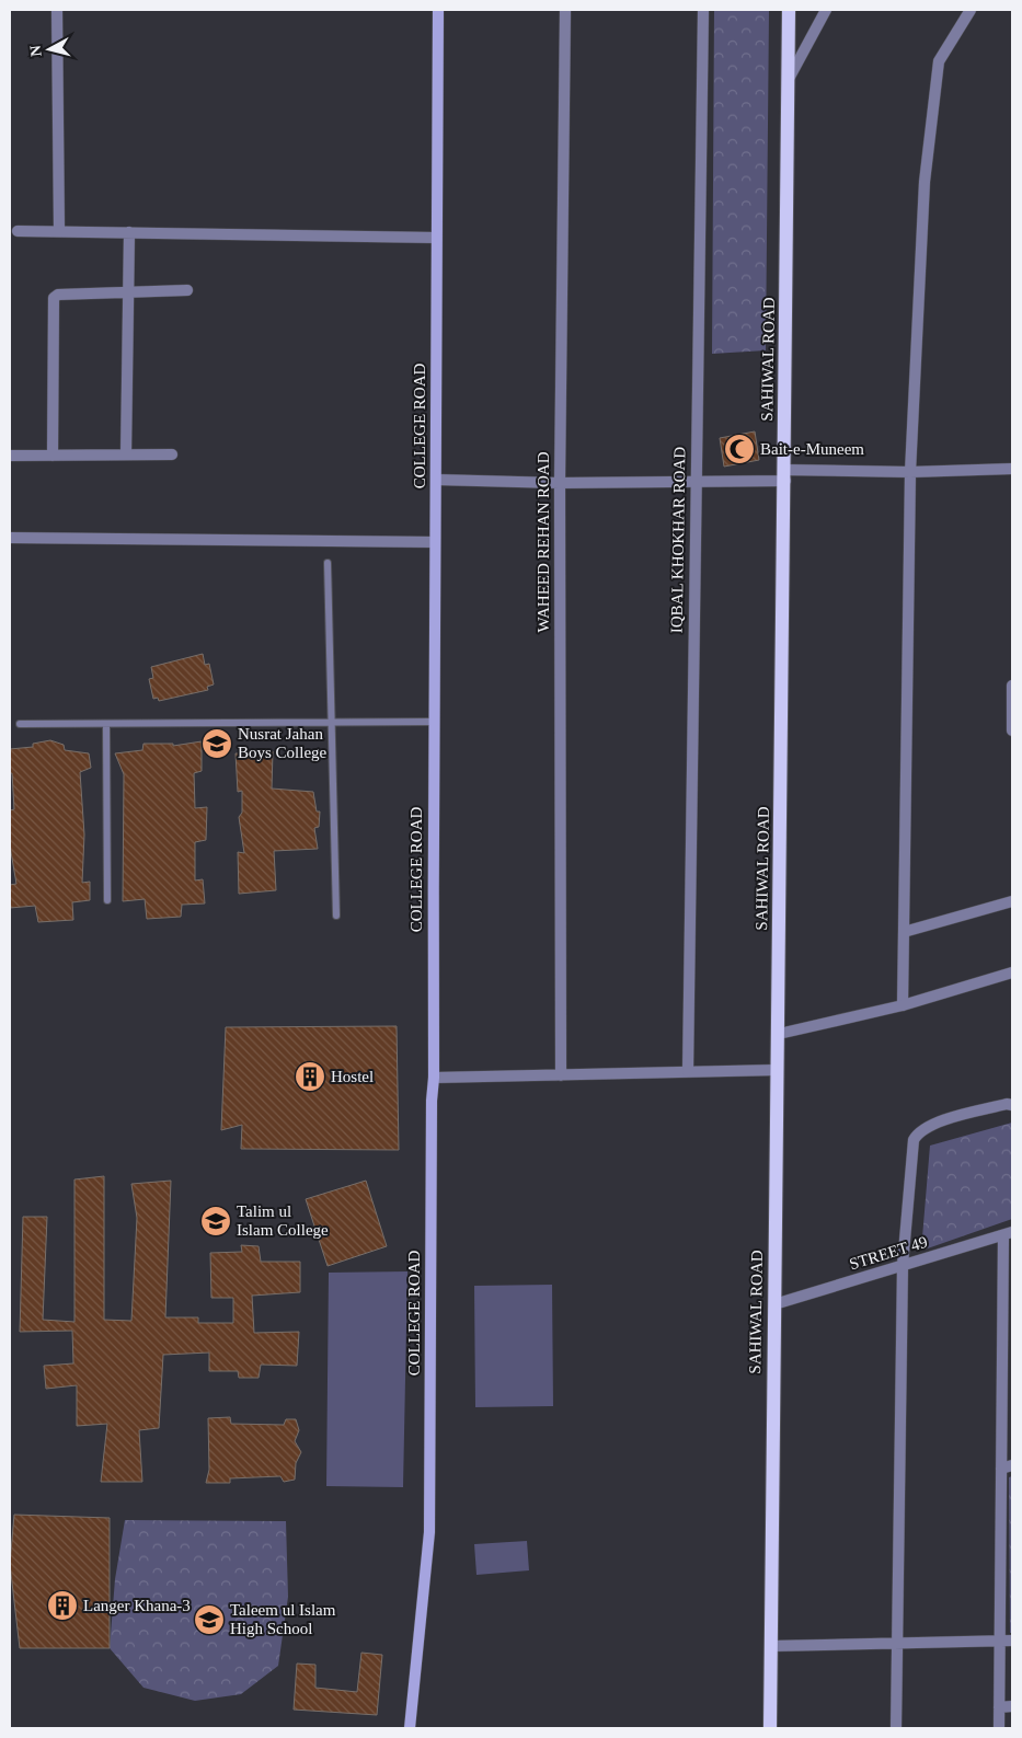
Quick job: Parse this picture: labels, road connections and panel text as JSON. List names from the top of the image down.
{
  "streets": {
    "main road": ["SAHIWAL ROAD", "COLLEGE ROAD"],
    "street": ["IQBAL KHOKHAR ROAD", "WAHEED REHAN ROAD", "STREET 49"]
  },
  "crossings": [
    ["SAHIWAL ROAD", "STREET 49"]
  ],
  "places": {
    "mosque": ["Bait-e-Muneem"],
    "school or university": ["Nusrat Jahan Boys College", "Talim ul Islam College", "Taleem ul Islam High School"],
    "building": ["Hostel", "Langer Khana-3"]
  },
  "north": "left"
}
